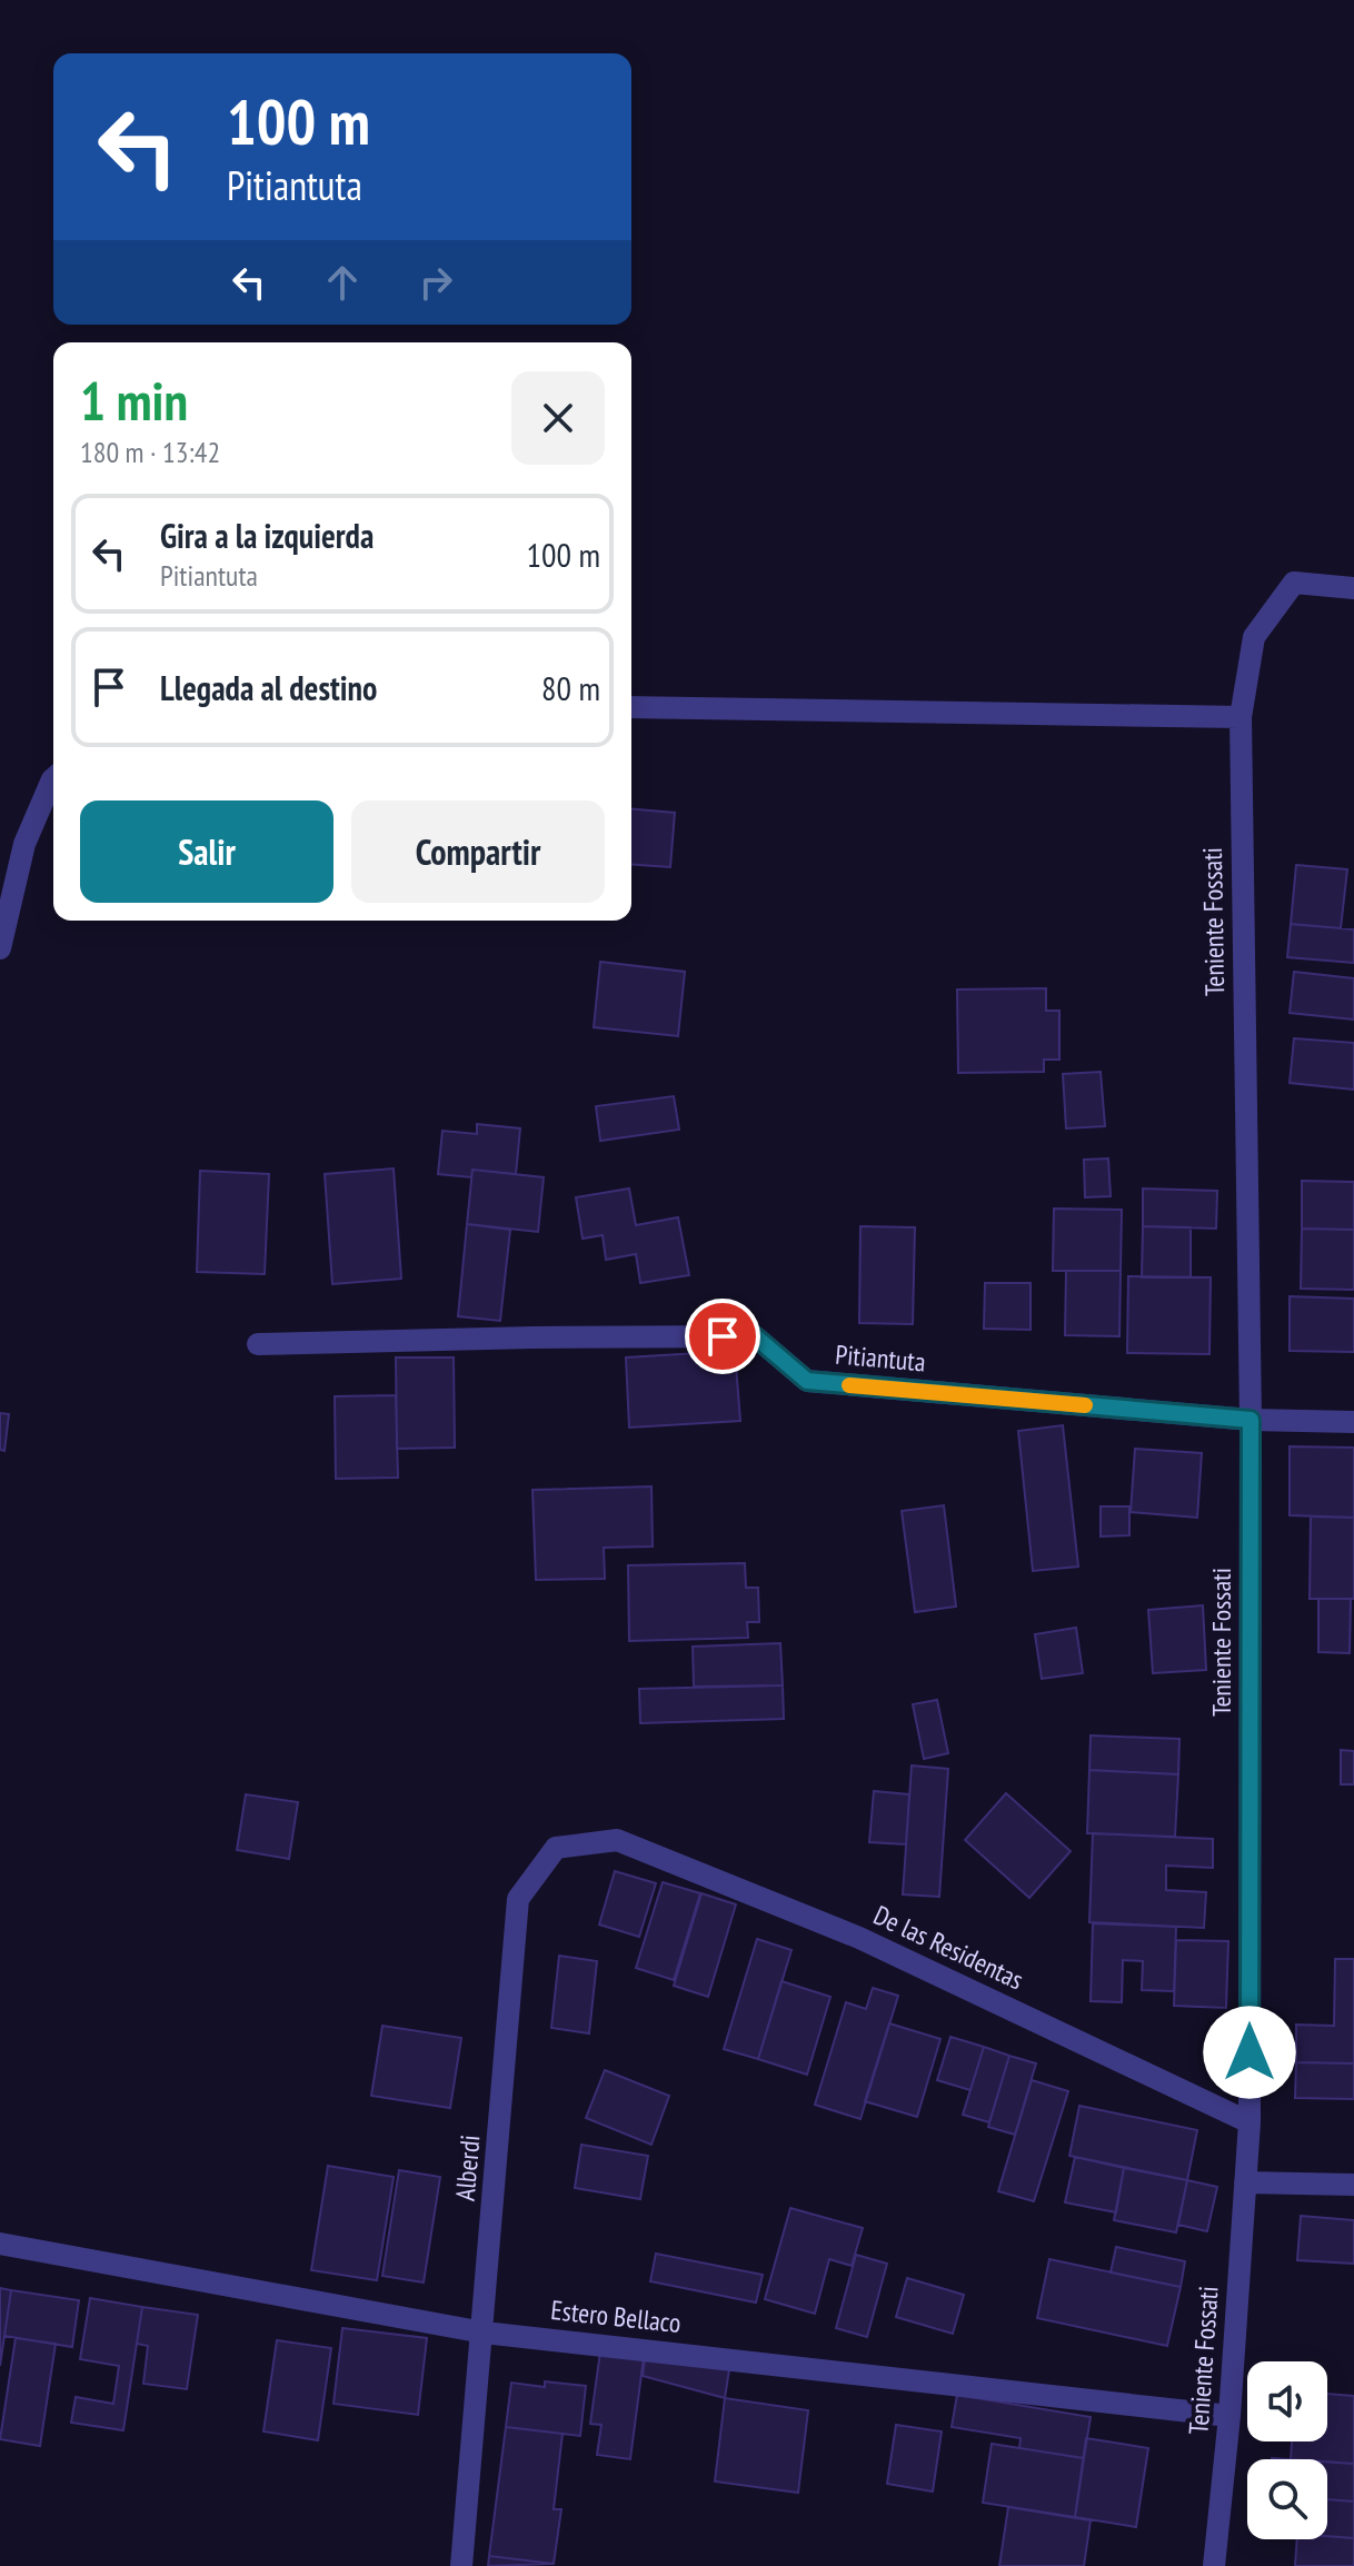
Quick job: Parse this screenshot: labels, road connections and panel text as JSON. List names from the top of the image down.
{
  "streets": {
    "street": [
      "Teniente Fossati",
      "Pitiantuta",
      "De las Residentas",
      "Alberdi",
      "Estero Bellaco"
    ]
  },
  "crossings": [
    ["Teniente Fossati", "Pitiantuta"],
    ["Teniente Fossati", "De las Residentas"],
    ["Teniente Fossati", "Estero Bellaco"],
    ["De las Residentas", "Alberdi"],
    ["Alberdi", "Estero Bellaco"]
  ],
  "page": {
    "turn": ["100 m", "Pitiantuta"],
    "heading": ["1 min", "180 m · 13:42"],
    "list": [
      {
        "name": "Gira a la izquierda",
        "note": "Pitiantuta",
        "value": "100 m"
      },
      {
        "name": "Llegada al destino",
        "value": "80 m"
      }
    ],
    "buttons": ["Salir", "Compartir"]
  }
}
